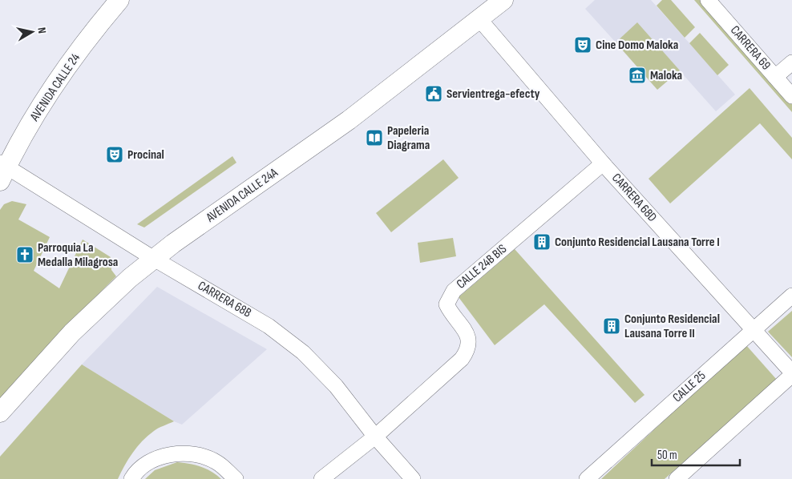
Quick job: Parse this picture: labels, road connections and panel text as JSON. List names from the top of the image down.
{
  "streets": {
    "main road": ["AVENIDA CALLE 24", "AVENIDA CALLE 24A"],
    "street": [
      "CARRERA 69",
      "CARRERA 68D",
      "CALLE 24B BIS",
      "CARRERA 68B",
      "CALLE 25"
    ]
  },
  "crossings": [
    ["AVENIDA CALLE 24", "CARRERA 68B"],
    ["AVENIDA CALLE 24A", "CARRERA 68D"],
    ["AVENIDA CALLE 24A", "CARRERA 68B"],
    ["CARRERA 68D", "CALLE 24B BIS"],
    ["CARRERA 68D", "CALLE 25"],
    ["CALLE 24B BIS", "CARRERA 68B"]
  ],
  "places": {
    "theatre": ["Cine Domo Maloka", "Procinal"],
    "museum": ["Maloka"],
    "public building": ["Servientrega-efecty"],
    "library": ["Papeleria Diagrama"],
    "building": ["Conjunto Residencial Lausana Torre I", "Conjunto Residencial Lausana Torre II"],
    "church": ["Parroquia La Medalla Milagrosa"]
  },
  "scale_bar": "50 m",
  "north": "right"
}
